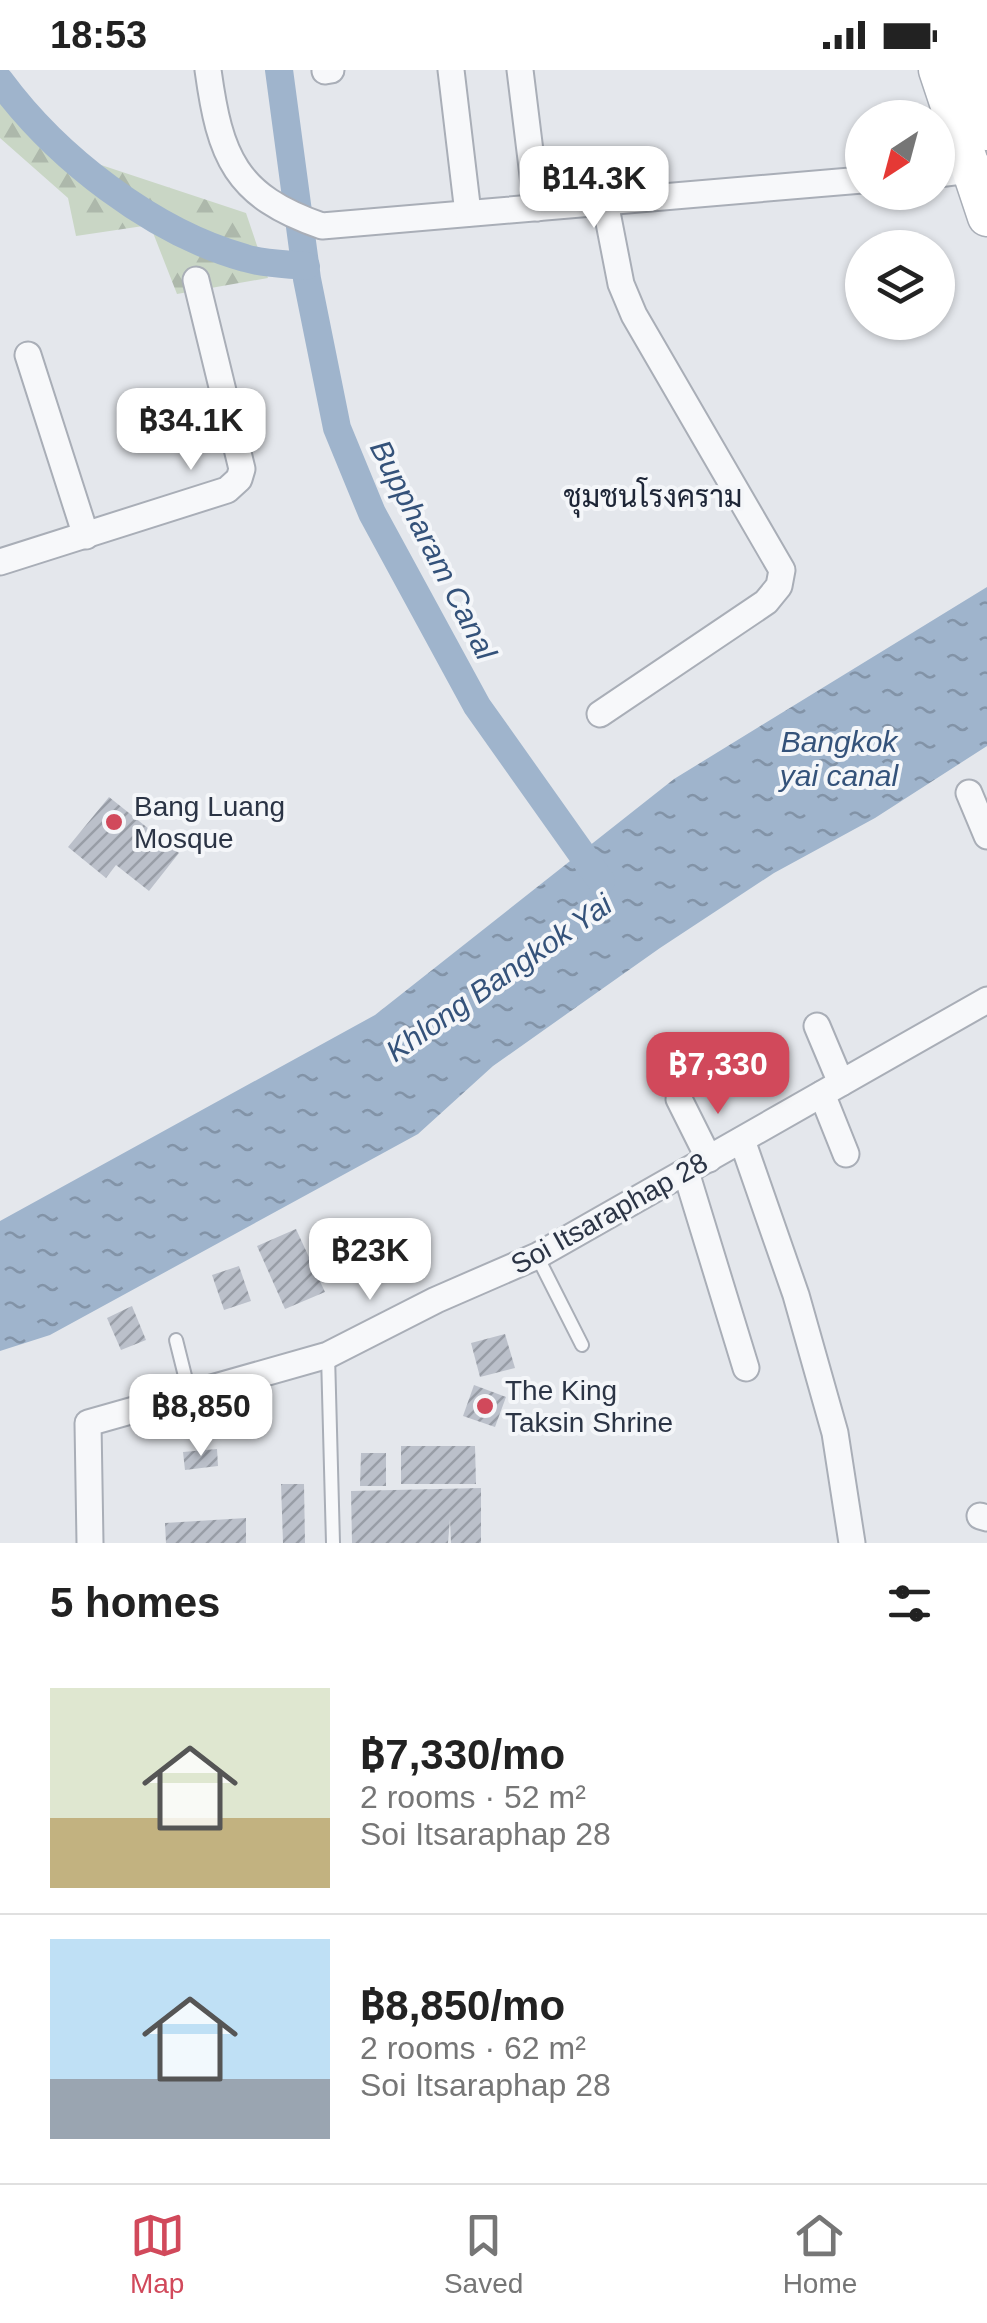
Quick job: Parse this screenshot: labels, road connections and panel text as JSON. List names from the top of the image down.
{
  "streets": {
    "street": ["Soi Itsaraphap 28"]
  },
  "districts": ["ชุมชนโรงคราม"],
  "water": ["Buppharam Canal", "Bangkok yai canal", "Khlong Bangkok Yai"],
  "places": ["Bang Luang Mosque", "The King Taksin Shrine"],
  "north": "bottom left",
  "page": {
    "status": "18:53",
    "price": [
      "฿14.3K",
      "฿34.1K",
      "฿7,330",
      "฿23K",
      "฿8,850"
    ],
    "heading": "5 homes",
    "list": [
      {
        "name": "฿7,330/mo",
        "note": "2 rooms · 52 m² · Soi Itsaraphap 28"
      },
      {
        "name": "฿8,850/mo",
        "note": "2 rooms · 62 m² · Soi Itsaraphap 28"
      }
    ],
    "tabs": ["Map", "Saved", "Home"]
  }
}
